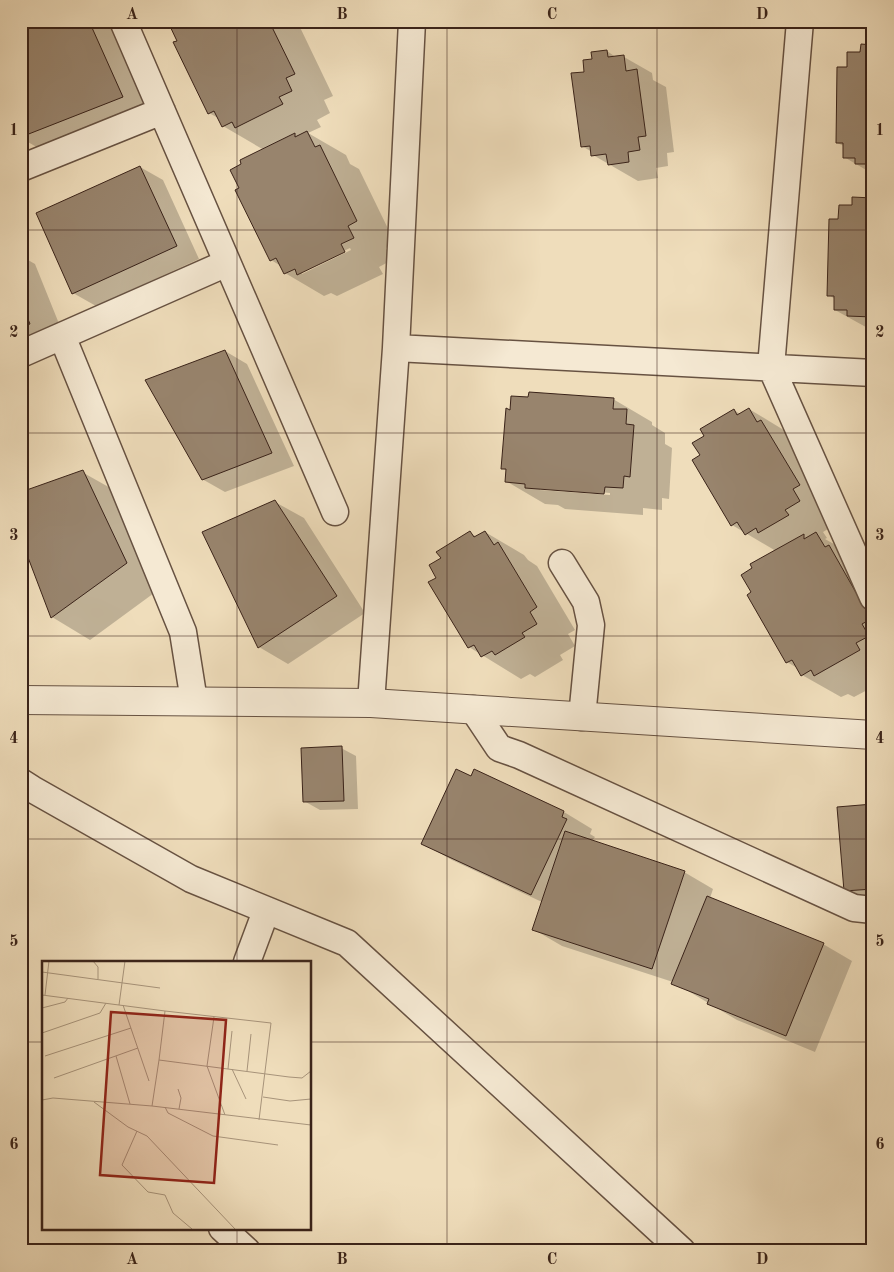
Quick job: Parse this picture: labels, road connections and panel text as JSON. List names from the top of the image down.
{
  "grid": {
    "columns": [
      "A",
      "B",
      "C",
      "D"
    ],
    "rows": [
      "1",
      "2",
      "3",
      "4",
      "5",
      "6"
    ]
  }
}
